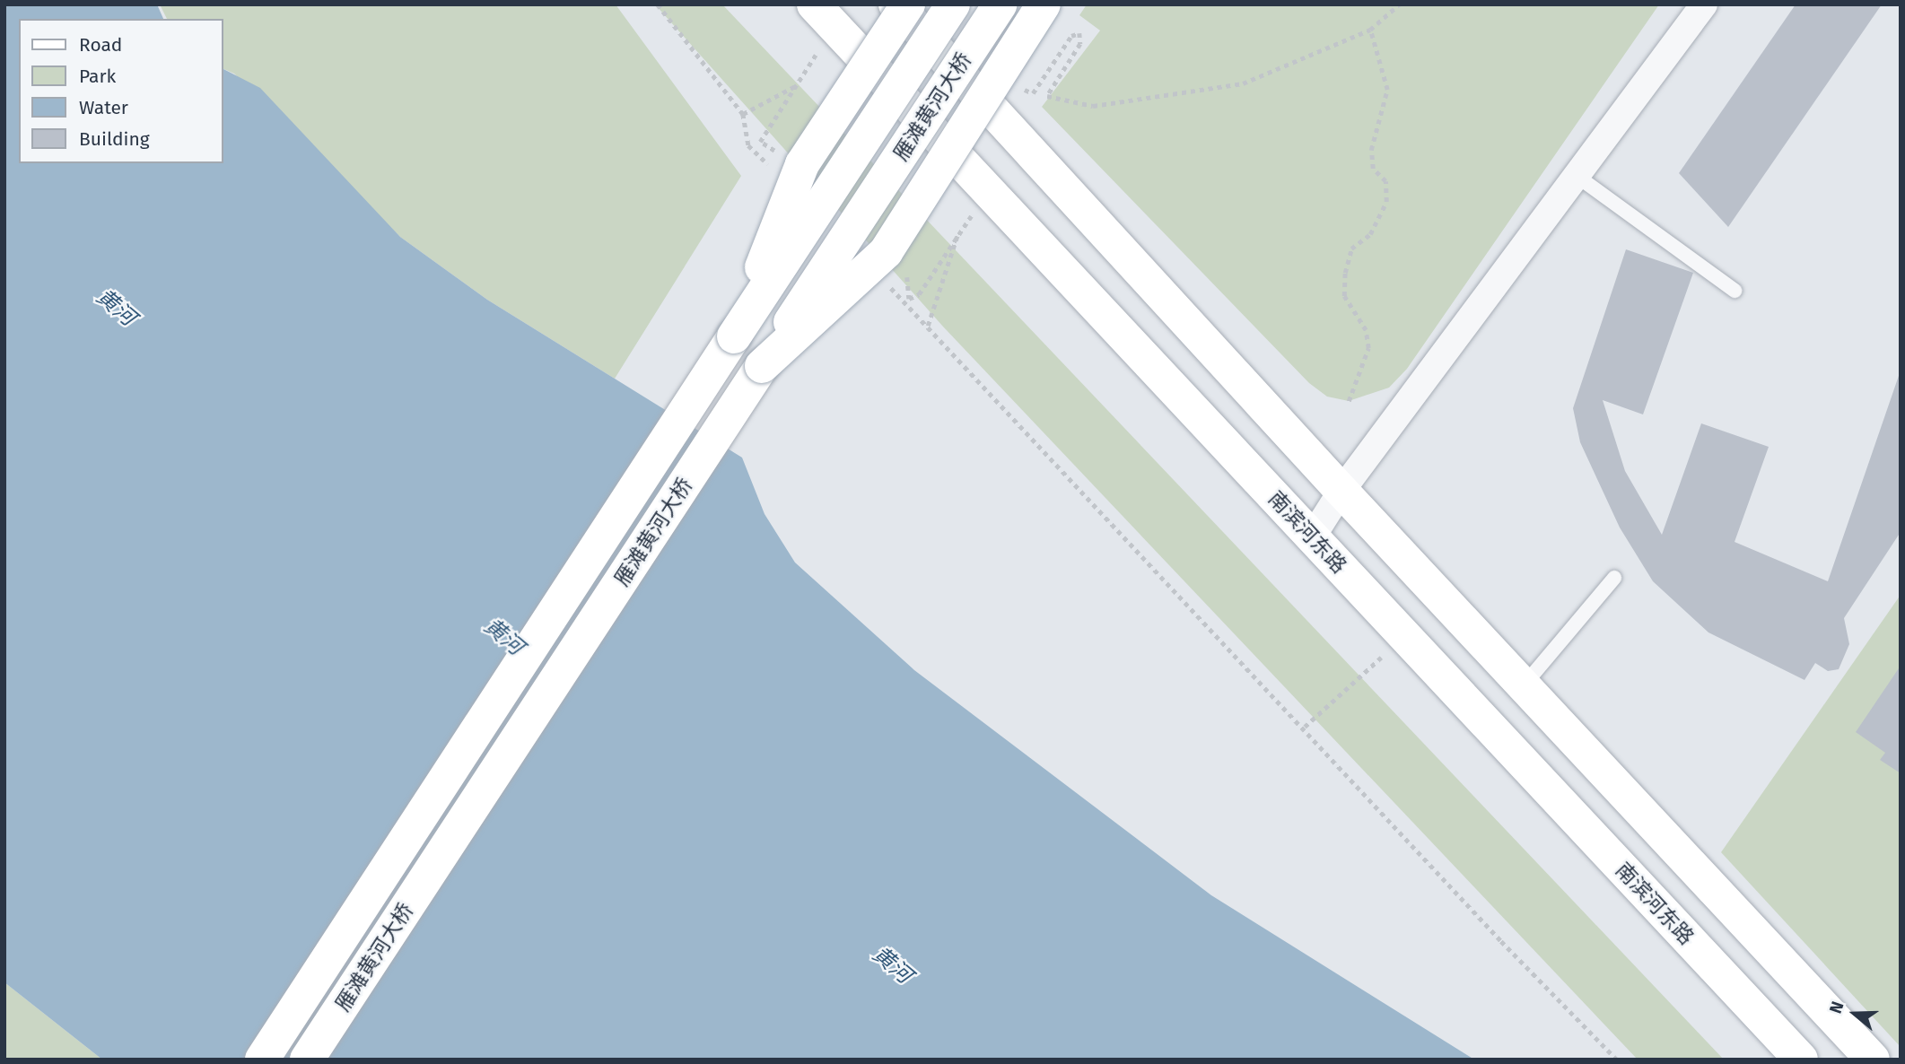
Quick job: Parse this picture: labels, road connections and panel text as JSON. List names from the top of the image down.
{
  "streets": {
    "main road": ["雁滩黄河大桥", "南滨河东路"]
  },
  "water": ["黄河"],
  "legend": [
    "Road",
    "Park",
    "Water",
    "Building"
  ],
  "north": "left"
}
